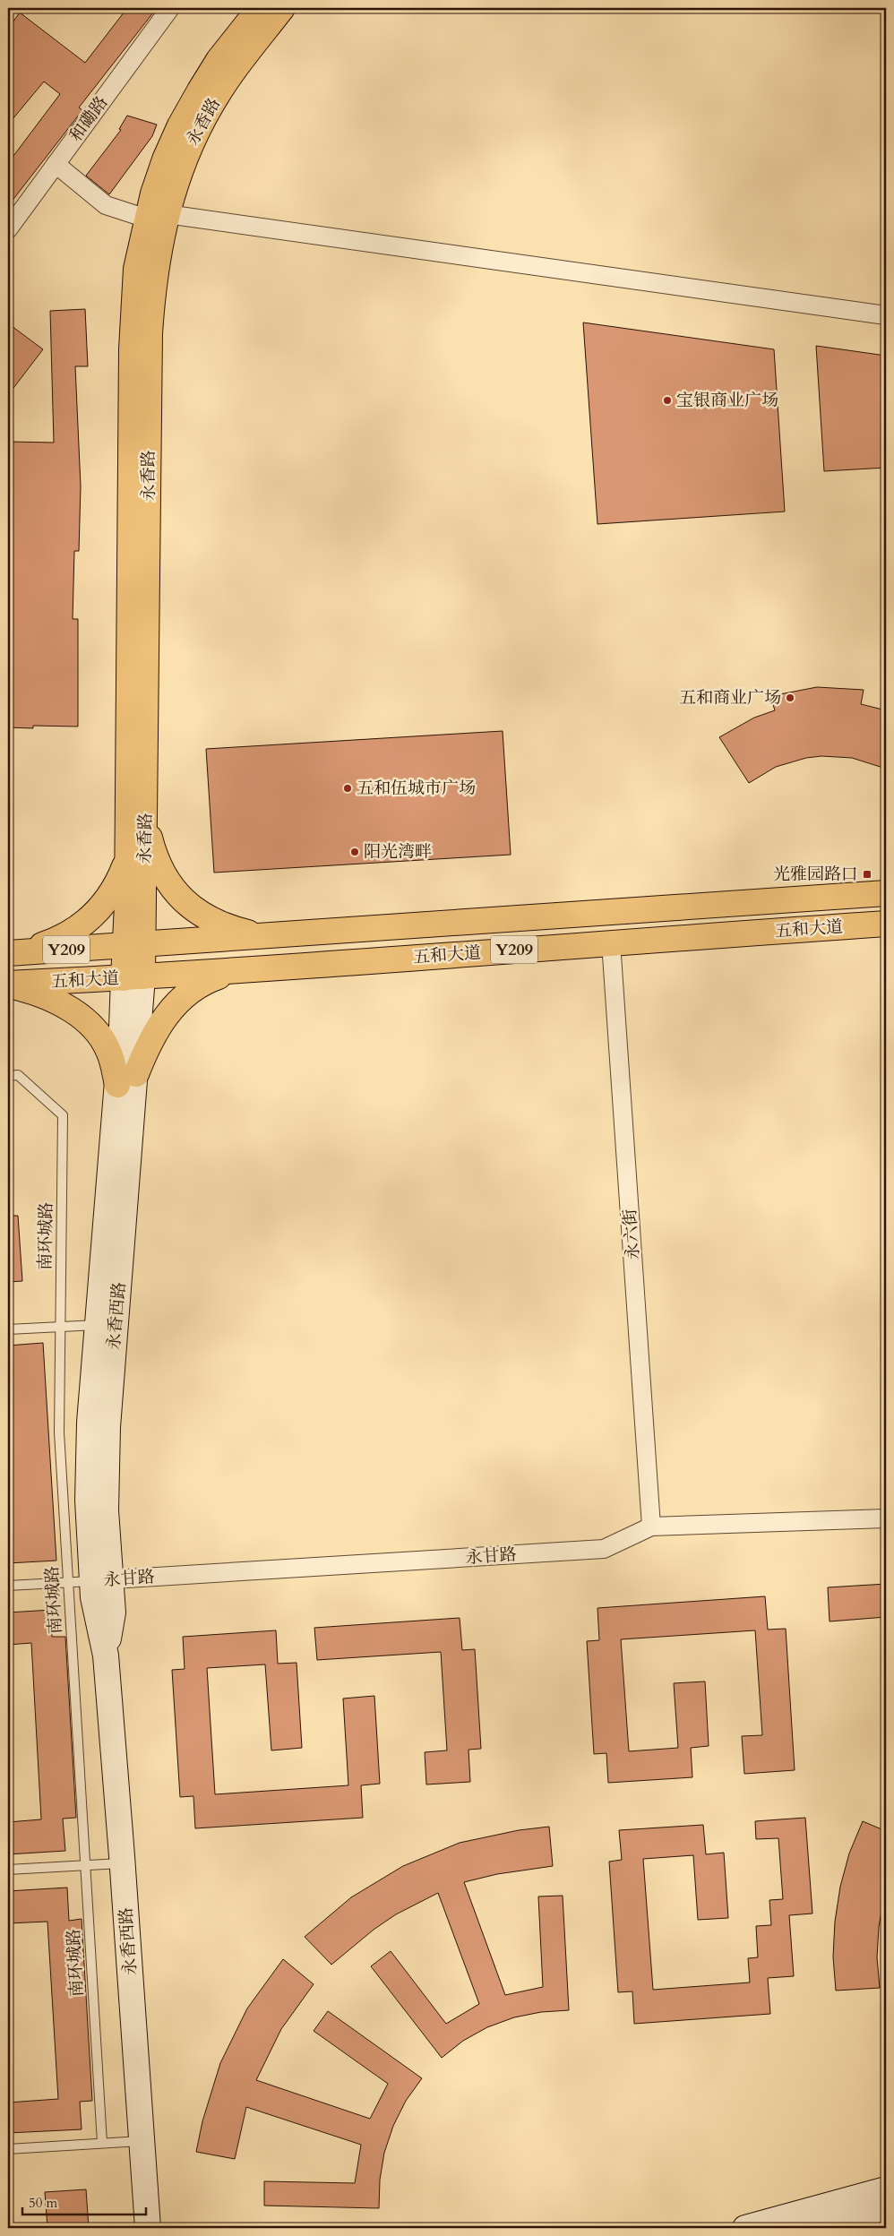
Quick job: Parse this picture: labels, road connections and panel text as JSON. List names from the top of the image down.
{
  "streets": {
    "main road": [
      "永香路",
      "五和大道",
      "Y209",
      "永香西路"
    ],
    "street": ["和磡路", "永六街", "永甘路"],
    "lane": ["南环城路"]
  },
  "crossings": [
    ["永香路", "五和大道"],
    ["永香路", "永香西路"],
    ["五和大道", "永六街"],
    ["五和大道", "永香西路"],
    ["永六街", "永甘路"],
    ["永香西路", "永甘路"]
  ],
  "places": {
    "other": [
      "宝银商业广场",
      "五和商业广场",
      "五和伍城市广场",
      "阳光湾畔"
    ],
    "transit": ["光雅园路口"]
  },
  "scale_bar": "50 m"
}
